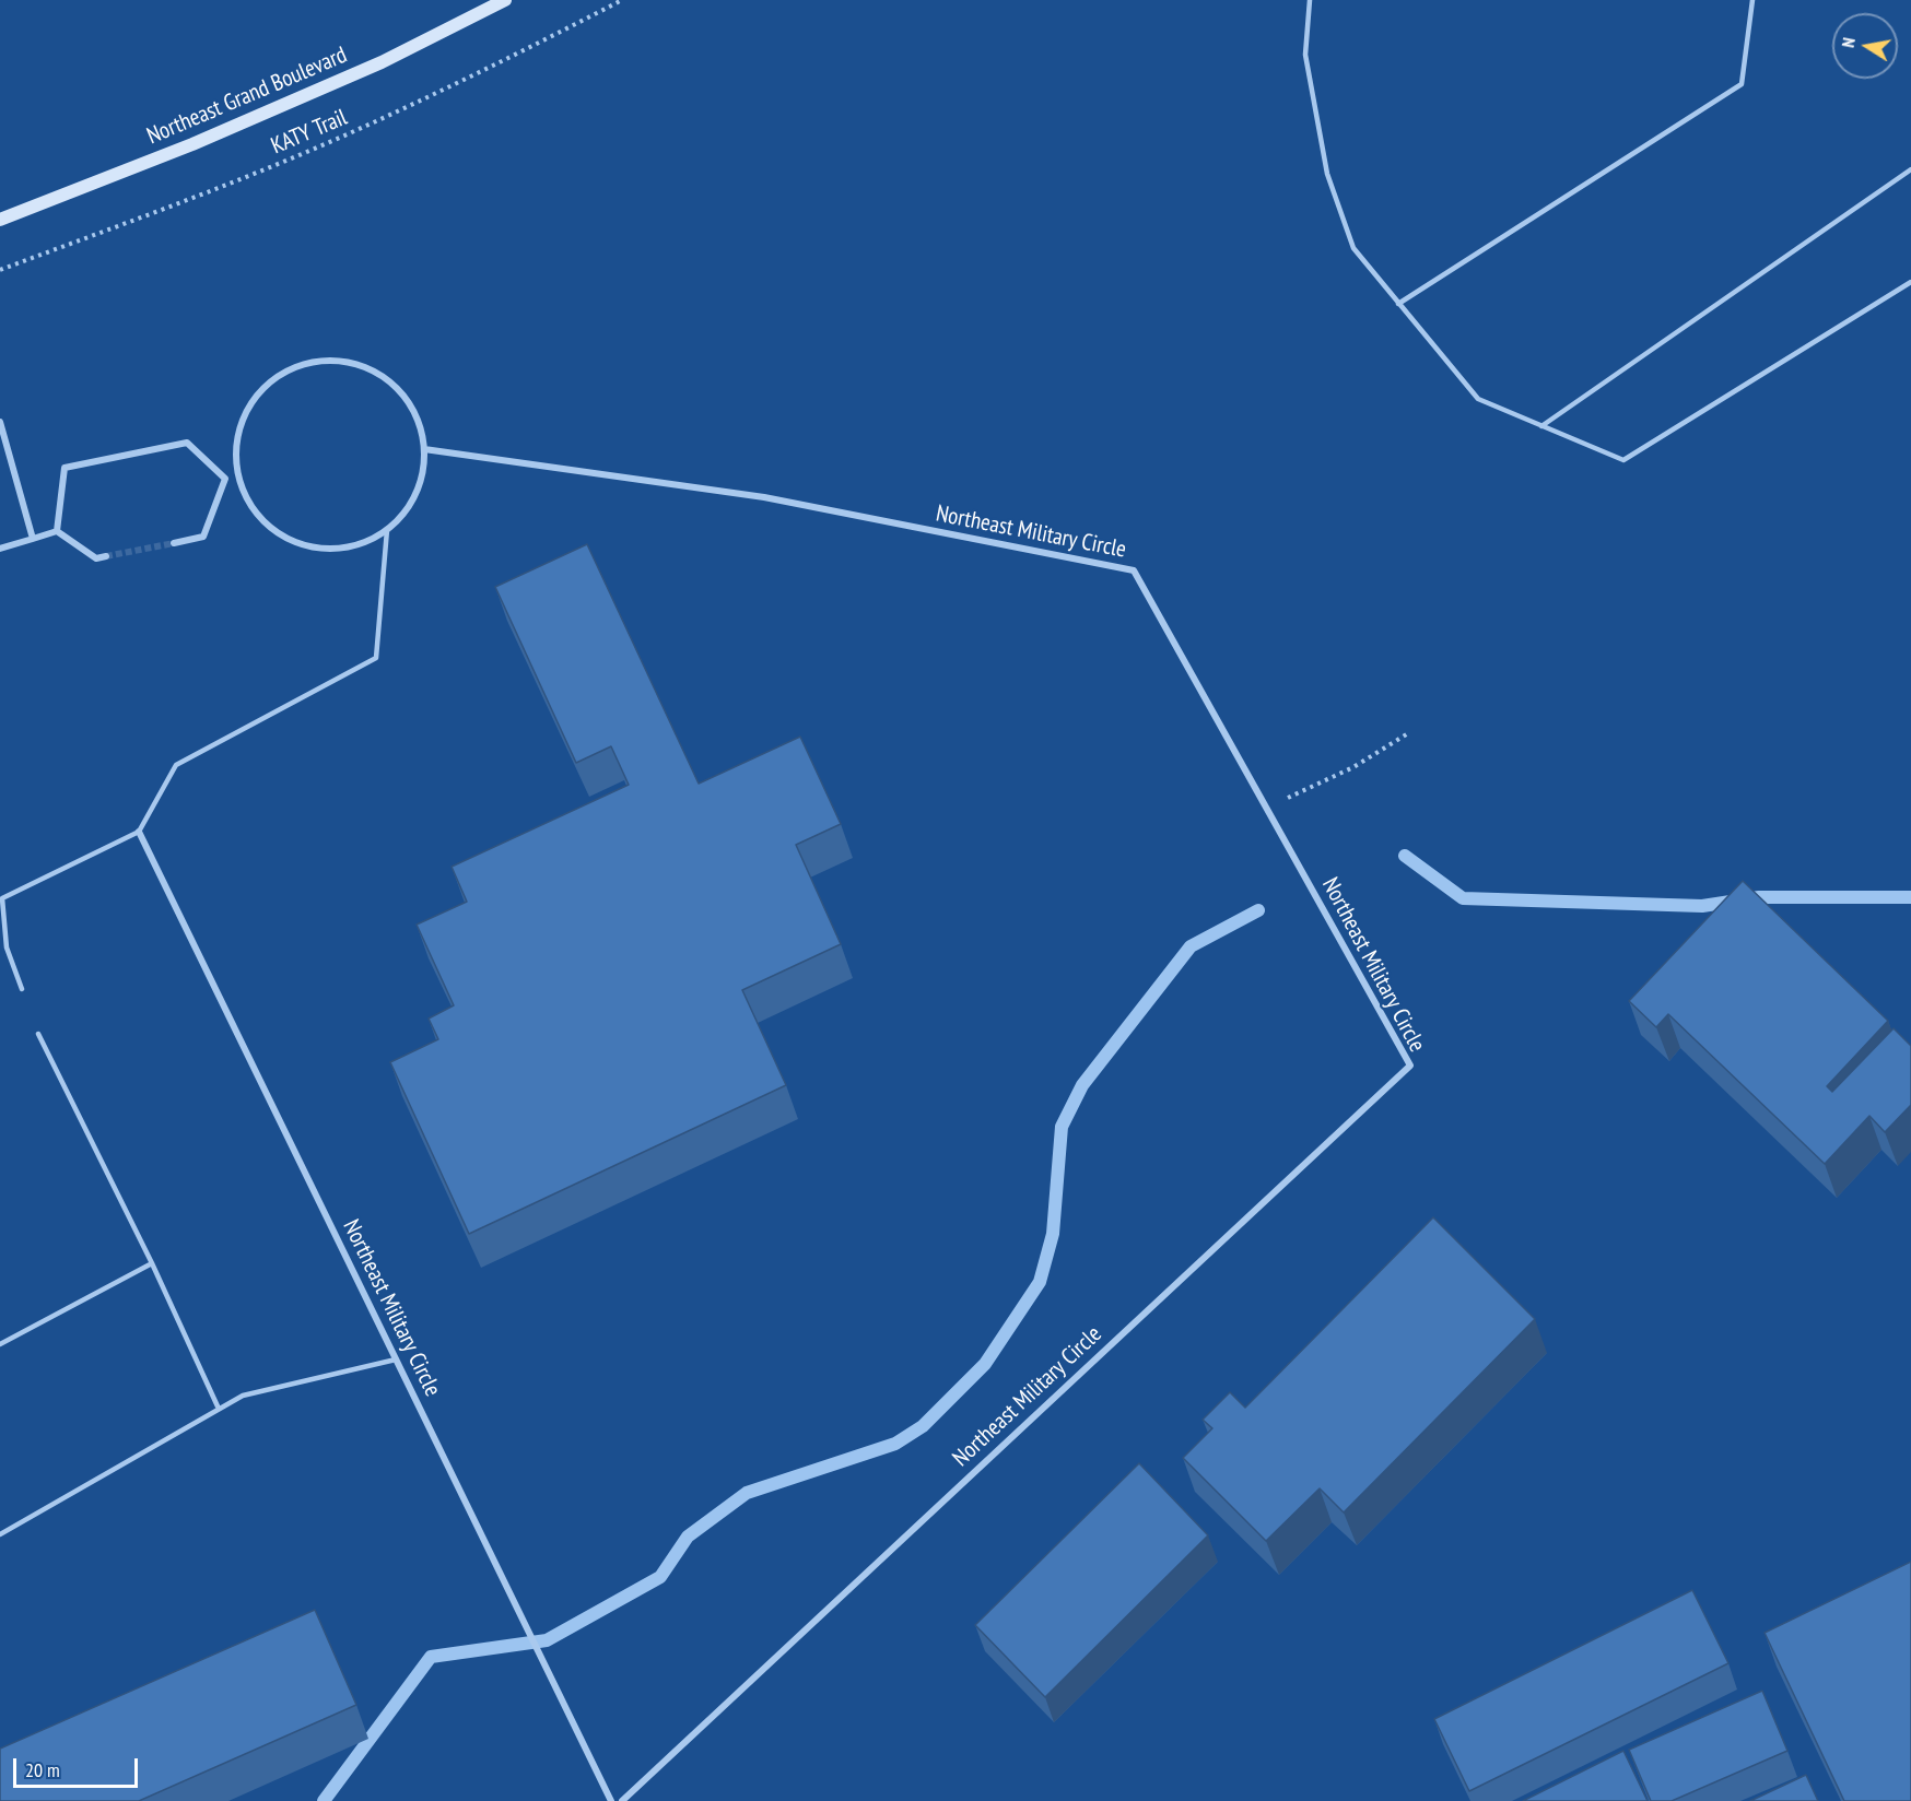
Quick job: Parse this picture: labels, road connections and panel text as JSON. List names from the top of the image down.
{
  "streets": {
    "street": ["Northeast Grand Boulevard", "Northeast Military Circle"],
    "path": ["KATY Trail"]
  },
  "scale_bar": "20 m",
  "north": "left"
}
